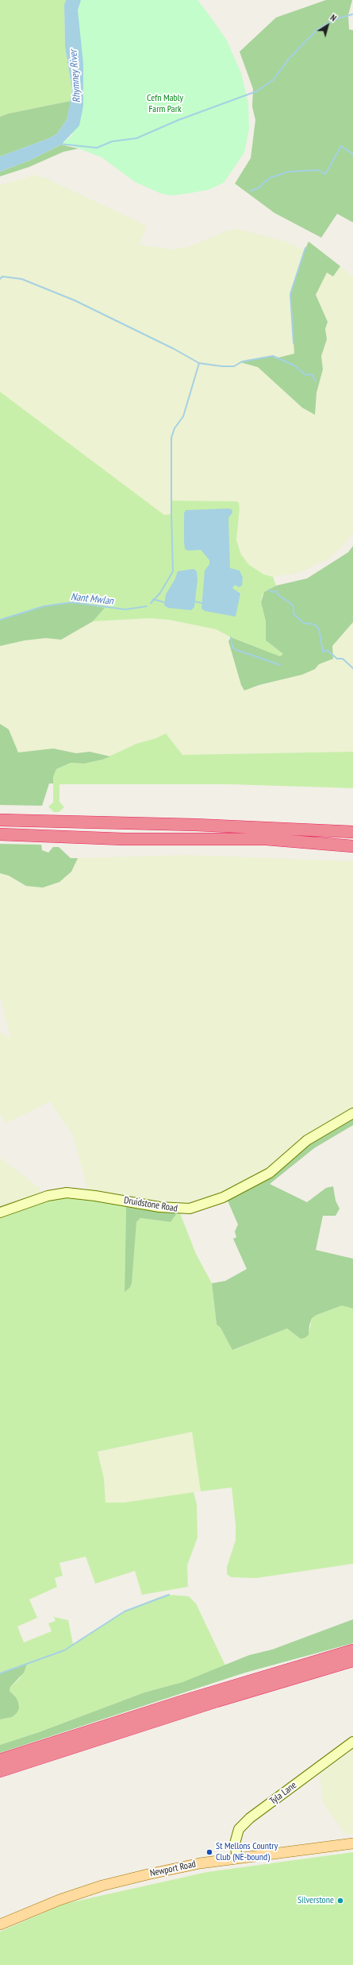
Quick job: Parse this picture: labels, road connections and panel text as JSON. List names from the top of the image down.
{
  "streets": {
    "main road": ["Newport Road"],
    "street": ["Druidstone Road", "Tyla Lane"]
  },
  "crossings": [
    ["Tyla Lane", "Newport Road"]
  ],
  "water": ["Rhymney River", "Nant Mwlan"],
  "parks": ["Cefn Mably Farm Park"],
  "places": ["St Mellons Country Club (NE-bound)", "Silverstone"],
  "north": "top right"
}
